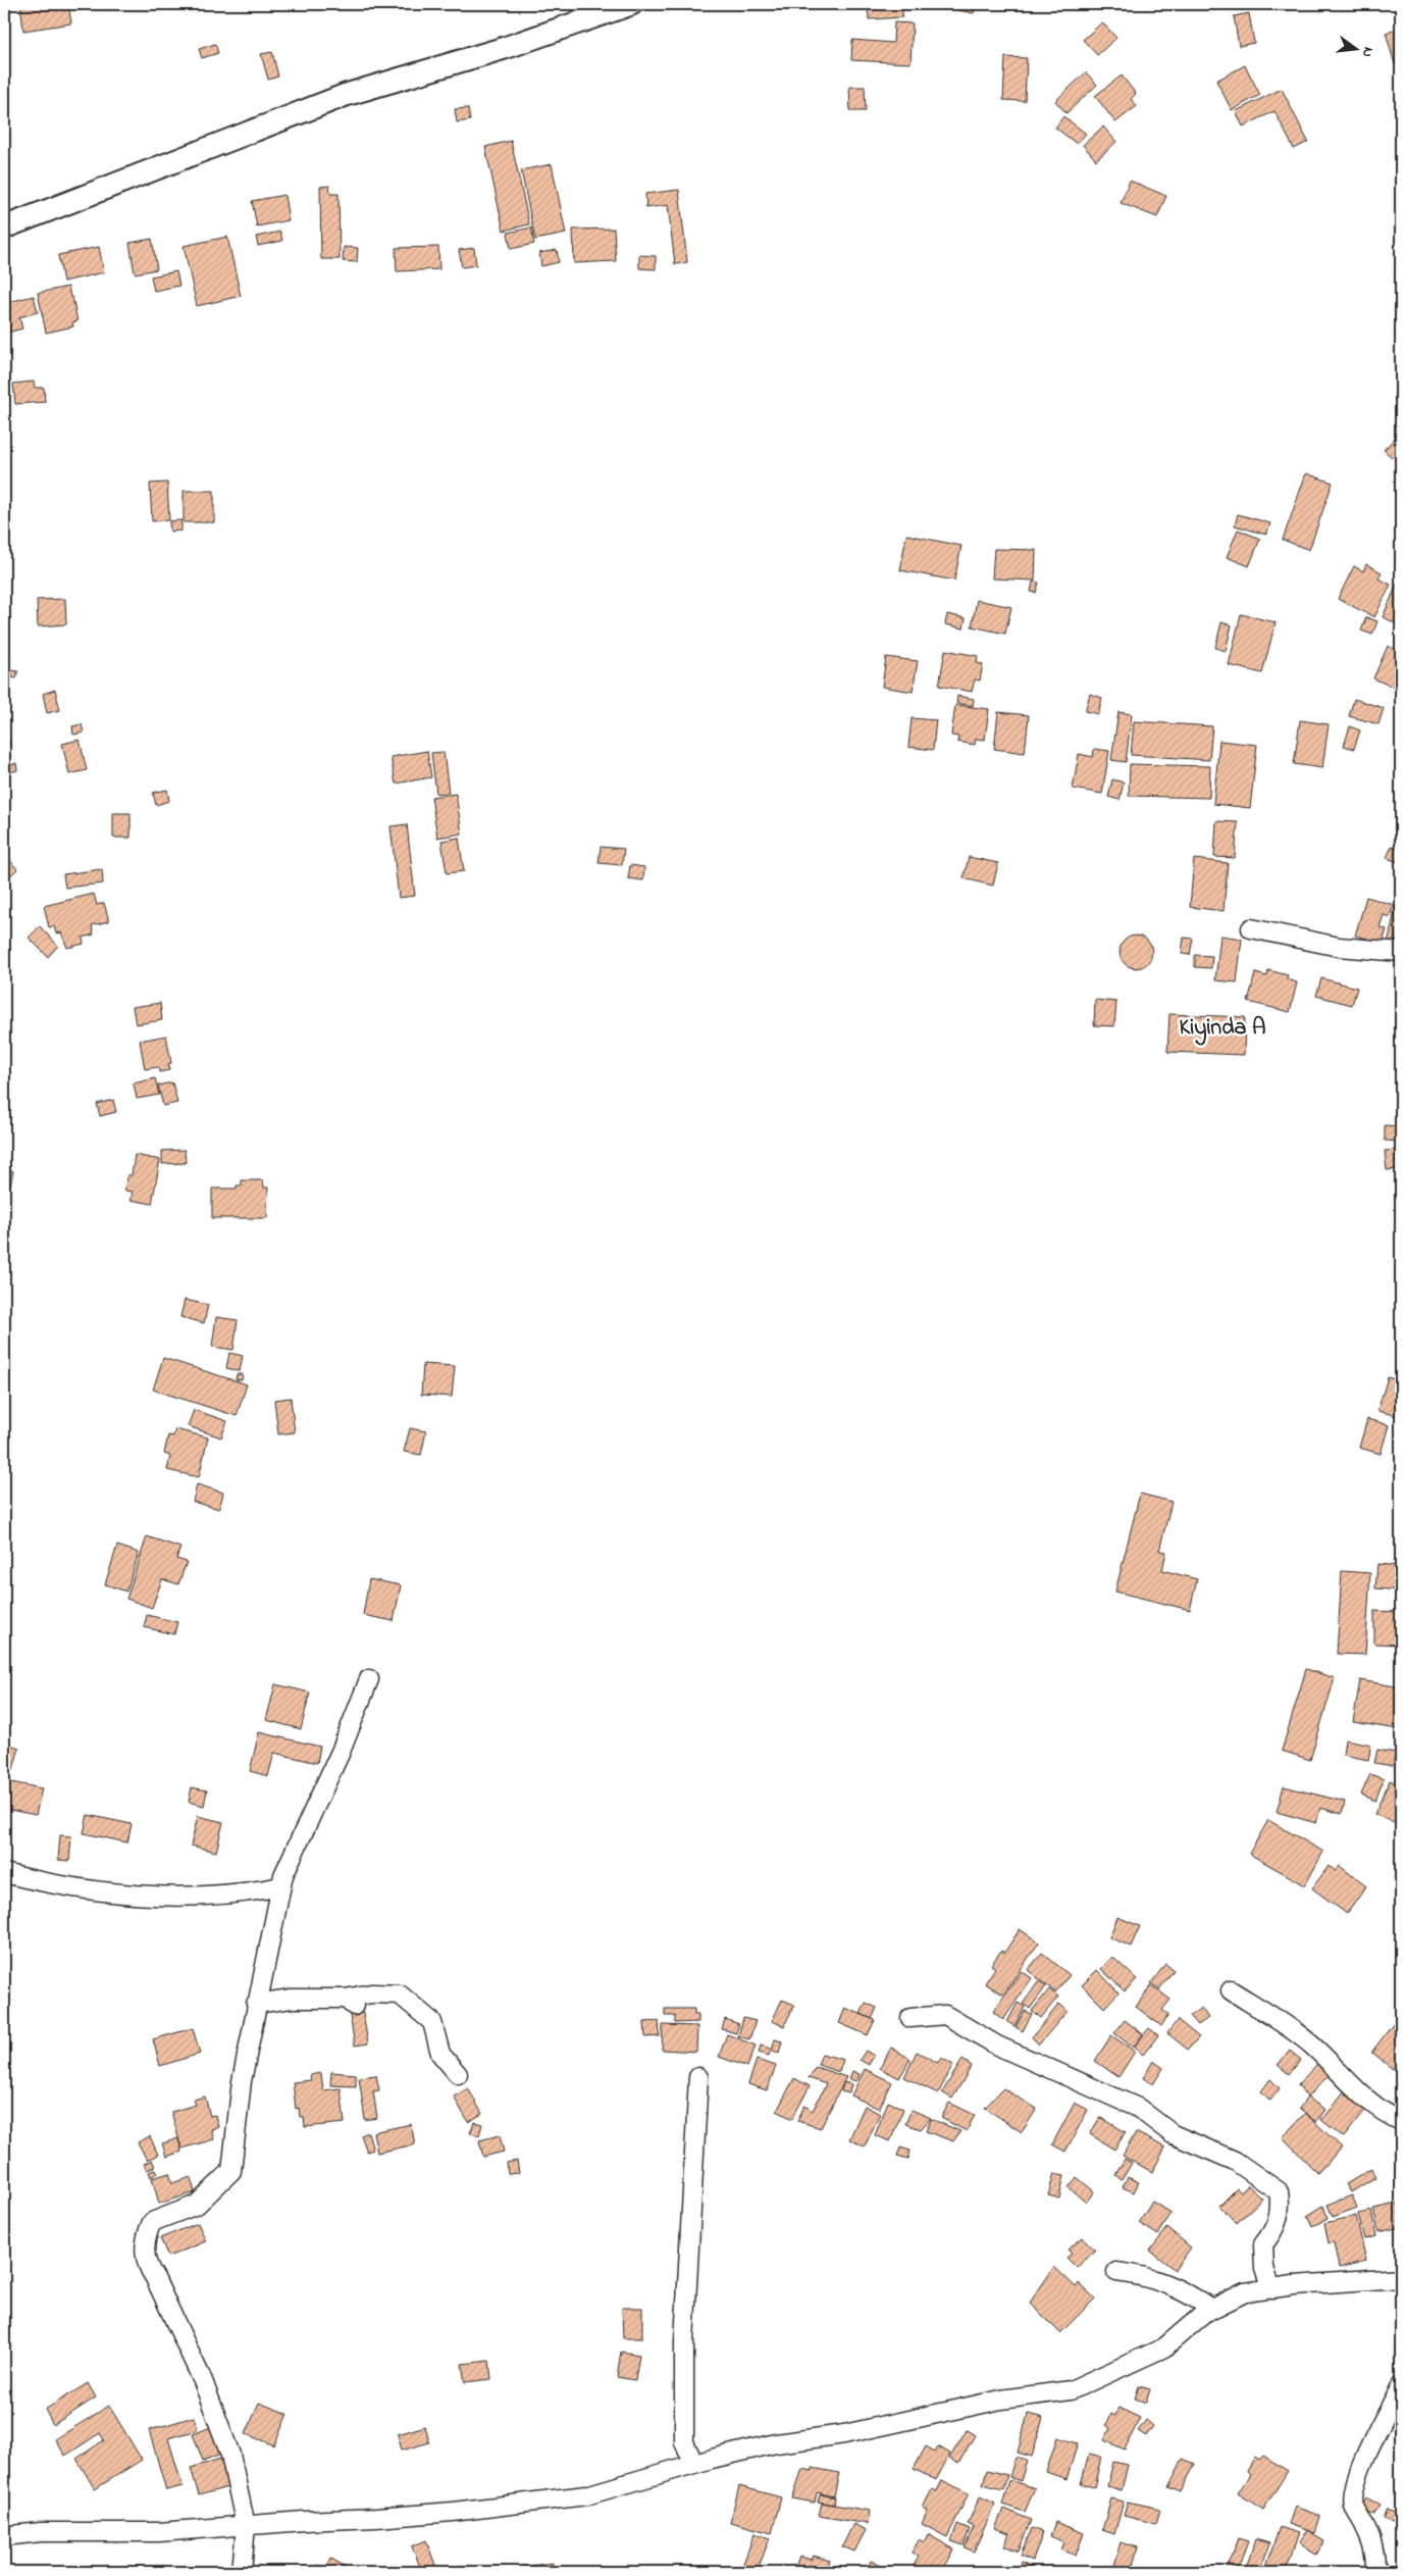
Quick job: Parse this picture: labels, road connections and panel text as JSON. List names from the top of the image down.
{
  "districts": ["Kiyinda A"],
  "north": "right"
}
